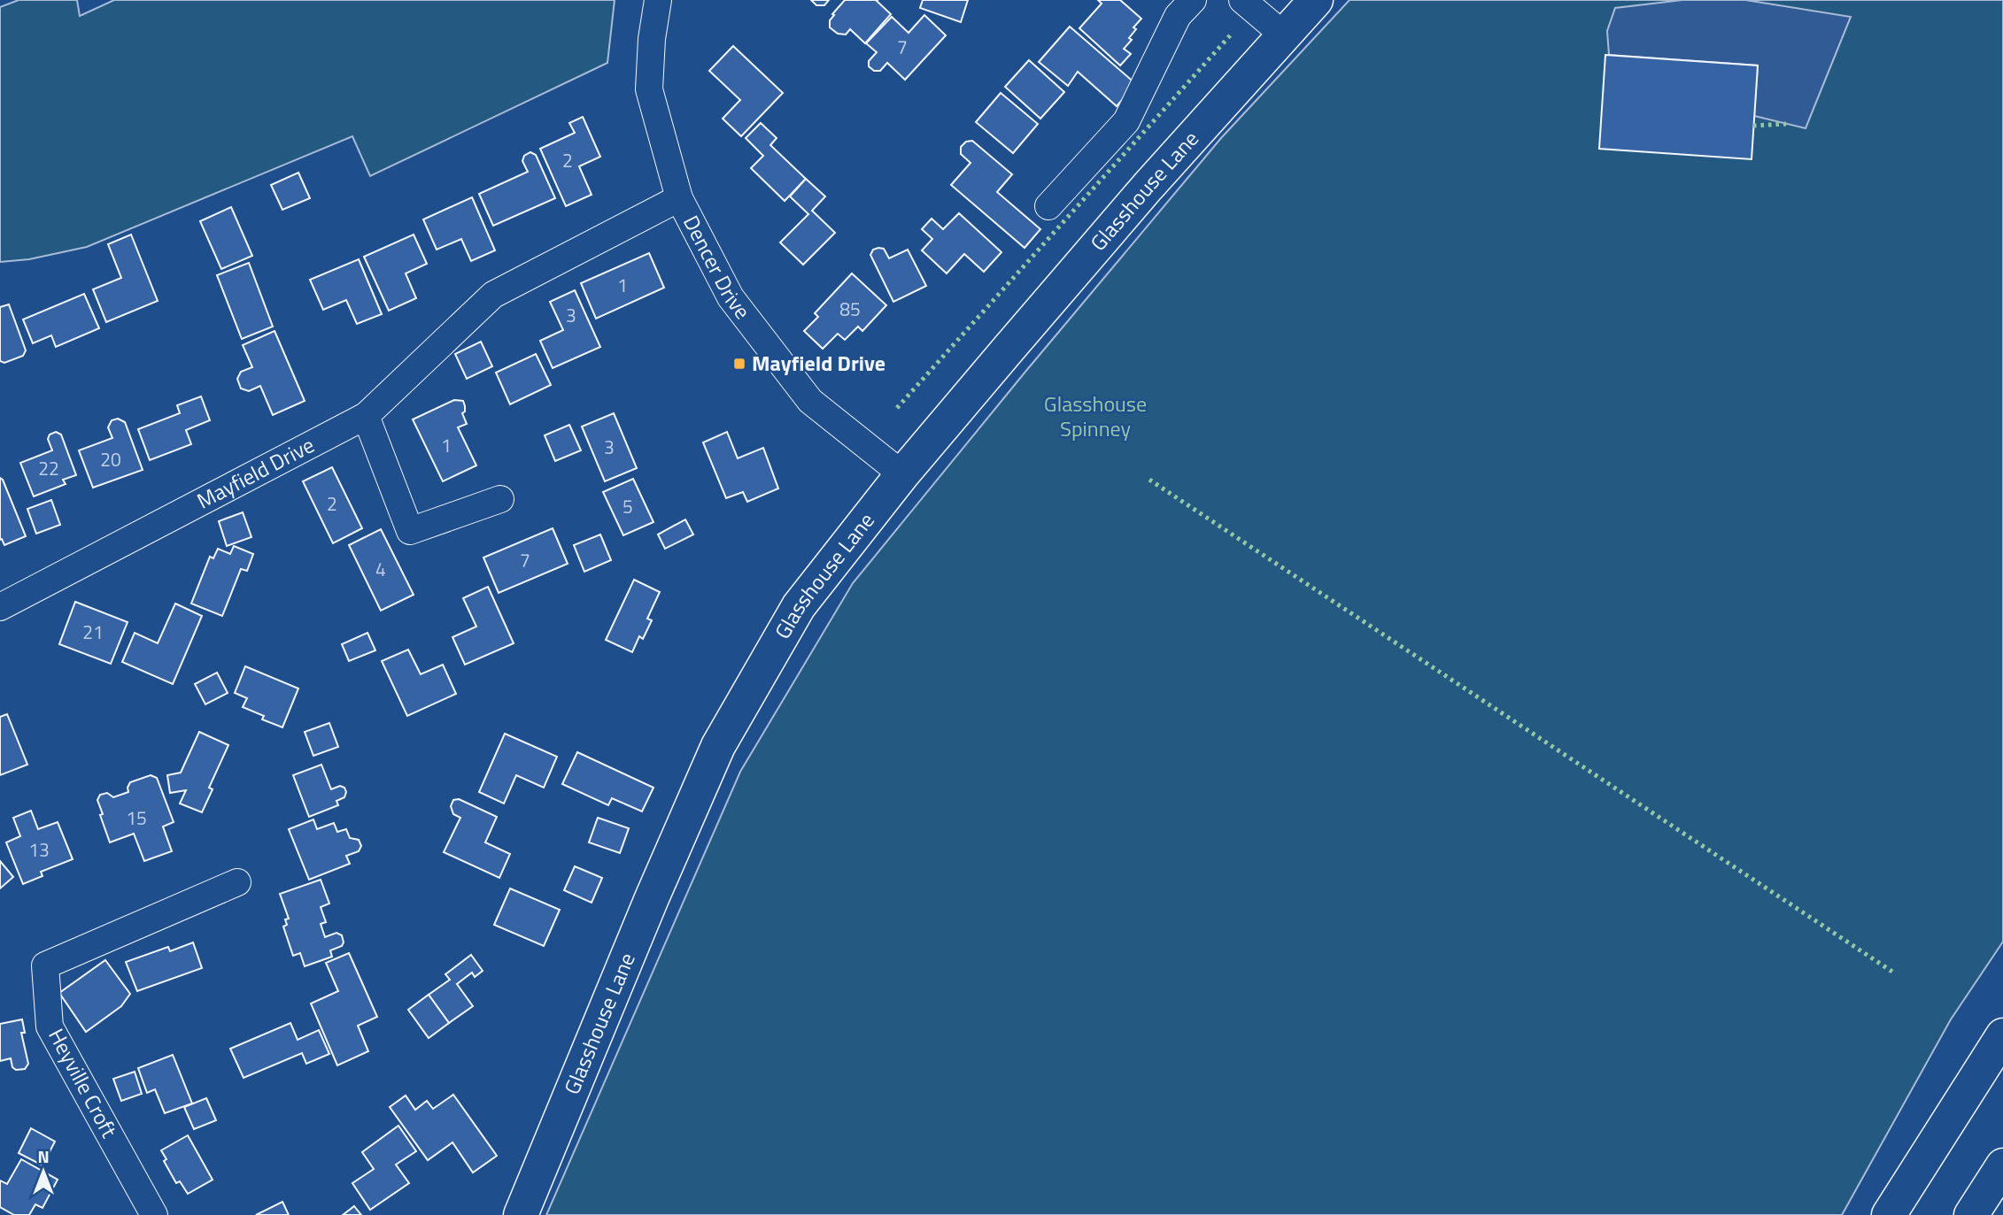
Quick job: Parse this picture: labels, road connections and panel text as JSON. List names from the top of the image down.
{
  "streets": {
    "main road": ["Glasshouse Lane"],
    "street": ["Dencer Drive", "Mayfield Drive", "Heyville Croft"]
  },
  "crossings": [
    ["Glasshouse Lane", "Dencer Drive"],
    ["Dencer Drive", "Mayfield Drive"]
  ],
  "parks": ["Glasshouse Spinney"],
  "places": {
    "transit": ["Mayfield Drive"]
  },
  "house_numbers": [
    "7",
    "2",
    "1",
    "85",
    "3",
    "1",
    "3",
    "20",
    "22",
    "2",
    "5",
    "7",
    "4",
    "21",
    "15",
    "13"
  ],
  "north": "top"
}
